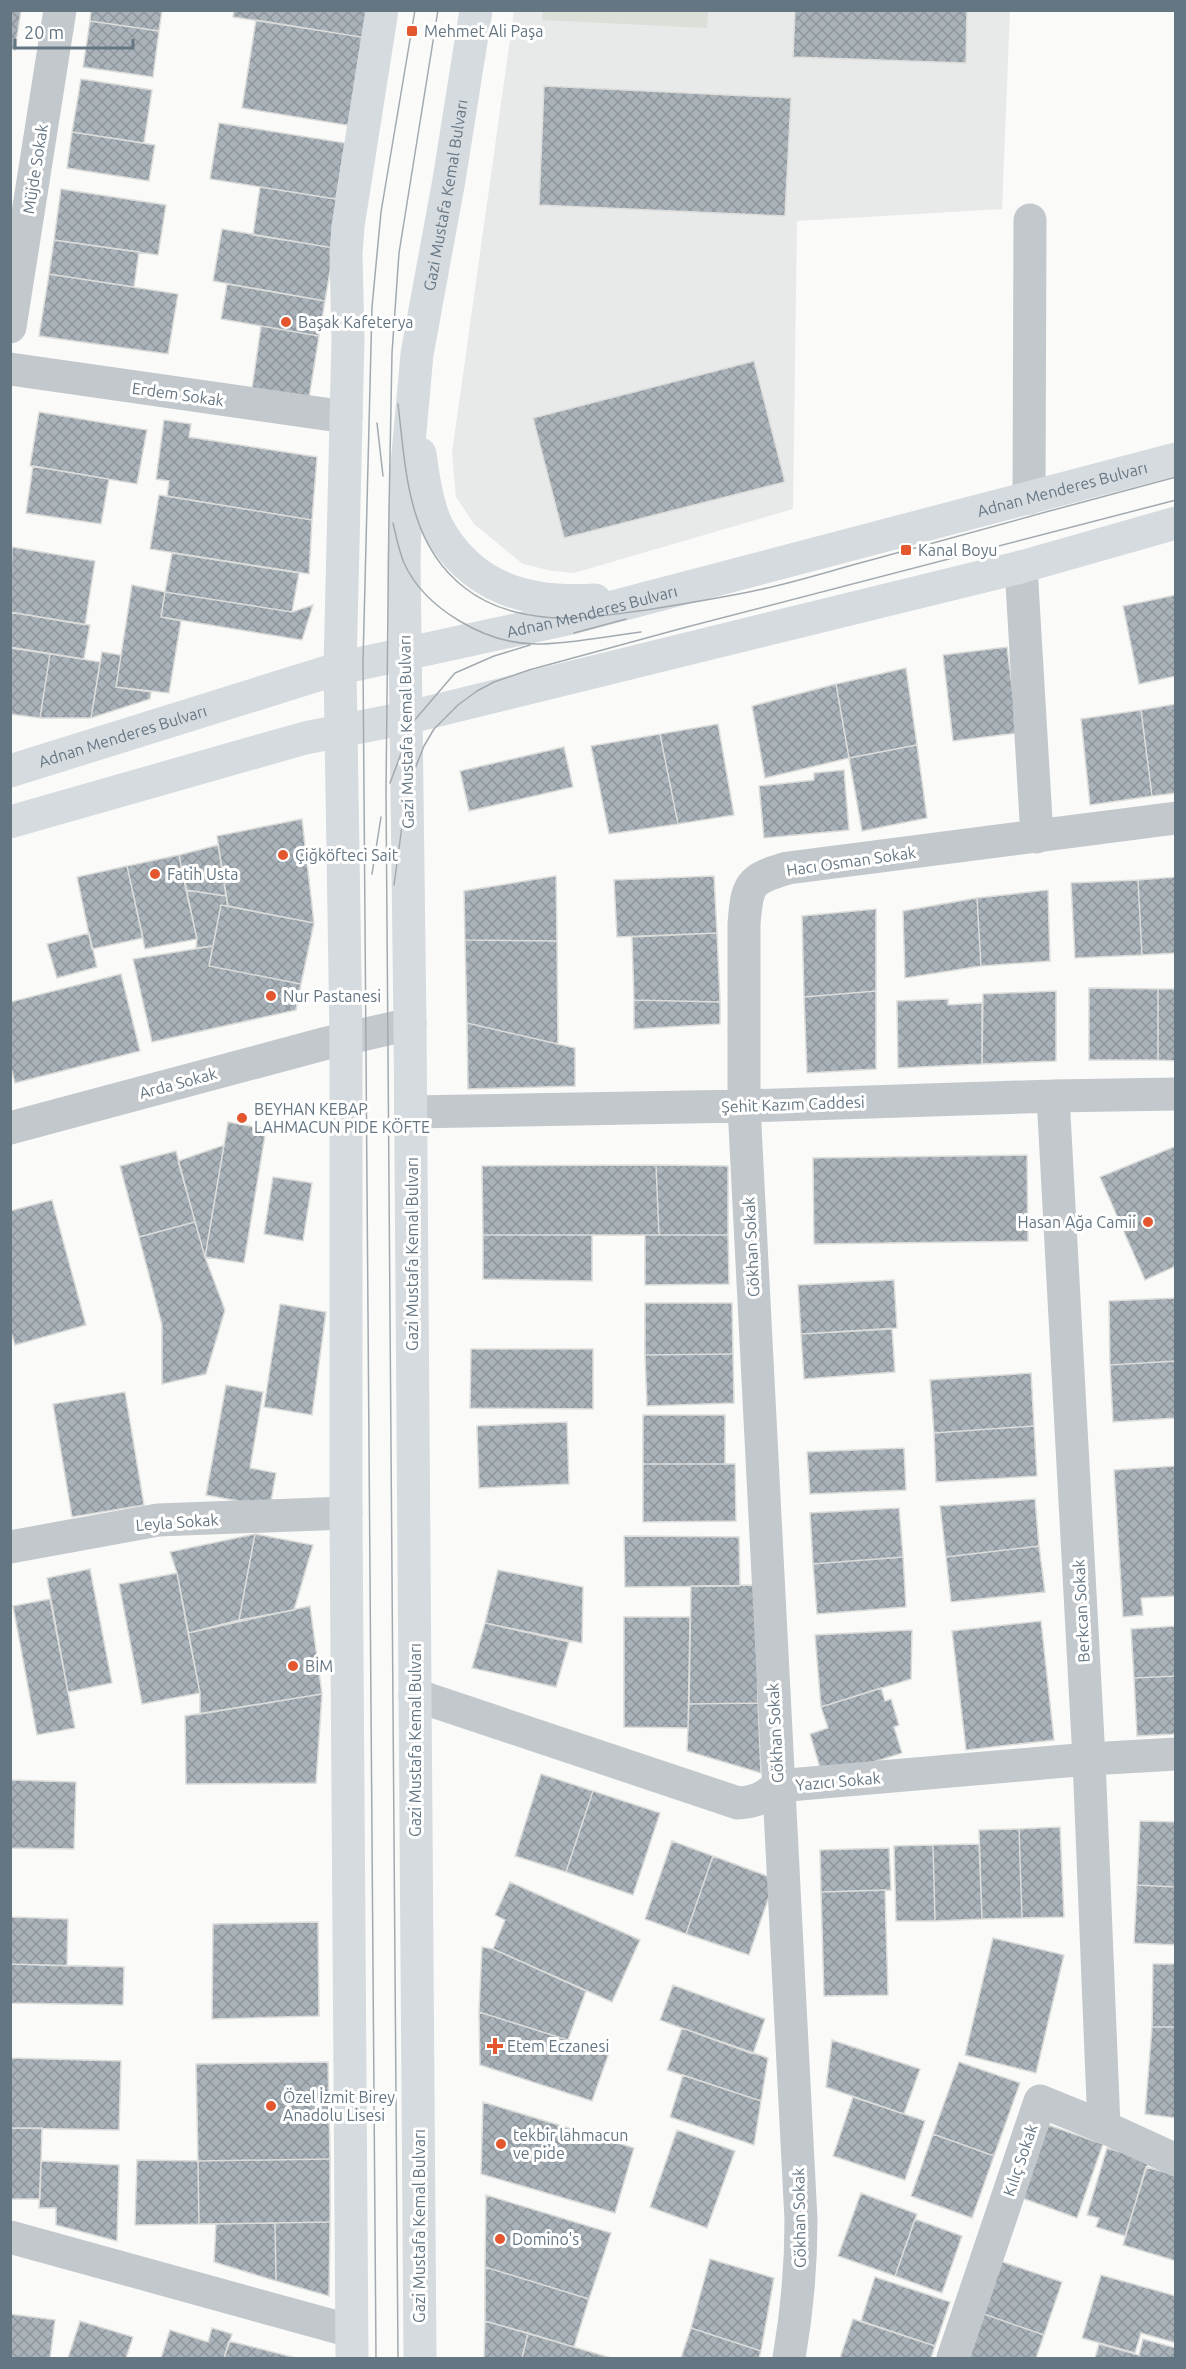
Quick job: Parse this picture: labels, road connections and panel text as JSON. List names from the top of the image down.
{
  "streets": {
    "main road": ["Gazi Mustafa Kemal Bulvarı", "Adnan Menderes Bulvarı"],
    "street": [
      "Müjde Sokak",
      "Erdem Sokak",
      "Hacı Osman Sokak",
      "Arda Sokak",
      "Şehit Kazım Caddesi",
      "Gökhan Sokak",
      "Leyla Sokak",
      "Berkcan Sokak",
      "Yazıcı Sokak",
      "Kılıç Sokak"
    ]
  },
  "crossings": [
    ["Gazi Mustafa Kemal Bulvarı", "Adnan Menderes Bulvarı"],
    ["Gazi Mustafa Kemal Bulvarı", "Arda Sokak"],
    ["Gazi Mustafa Kemal Bulvarı", "Şehit Kazım Caddesi"],
    ["Gazi Mustafa Kemal Bulvarı", "Yazıcı Sokak"],
    ["Hacı Osman Sokak", "Şehit Kazım Caddesi"],
    ["Hacı Osman Sokak", "Gökhan Sokak"],
    ["Şehit Kazım Caddesi", "Gökhan Sokak"],
    ["Şehit Kazım Caddesi", "Berkcan Sokak"],
    ["Gökhan Sokak", "Yazıcı Sokak"],
    ["Berkcan Sokak", "Yazıcı Sokak"],
    ["Berkcan Sokak", "Kılıç Sokak"]
  ],
  "places": {
    "transit": ["Mehmet Ali Paşa", "Kanal Boyu"],
    "other": [
      "Başak Kafeterya",
      "Çiğköfteci Sait",
      "Fatih Usta",
      "Nur Pastanesi",
      "BEYHAN KEBAP LAHMACUN PIDE KÖFTE",
      "Hasan Ağa Camii",
      "BİM",
      "Özel İzmit Birey Anadolu Lisesi",
      "tekbir lahmacun ve pide",
      "Domino's"
    ],
    "health": ["Etem Eczanesi"]
  },
  "scale_bar": "20 m"
}
